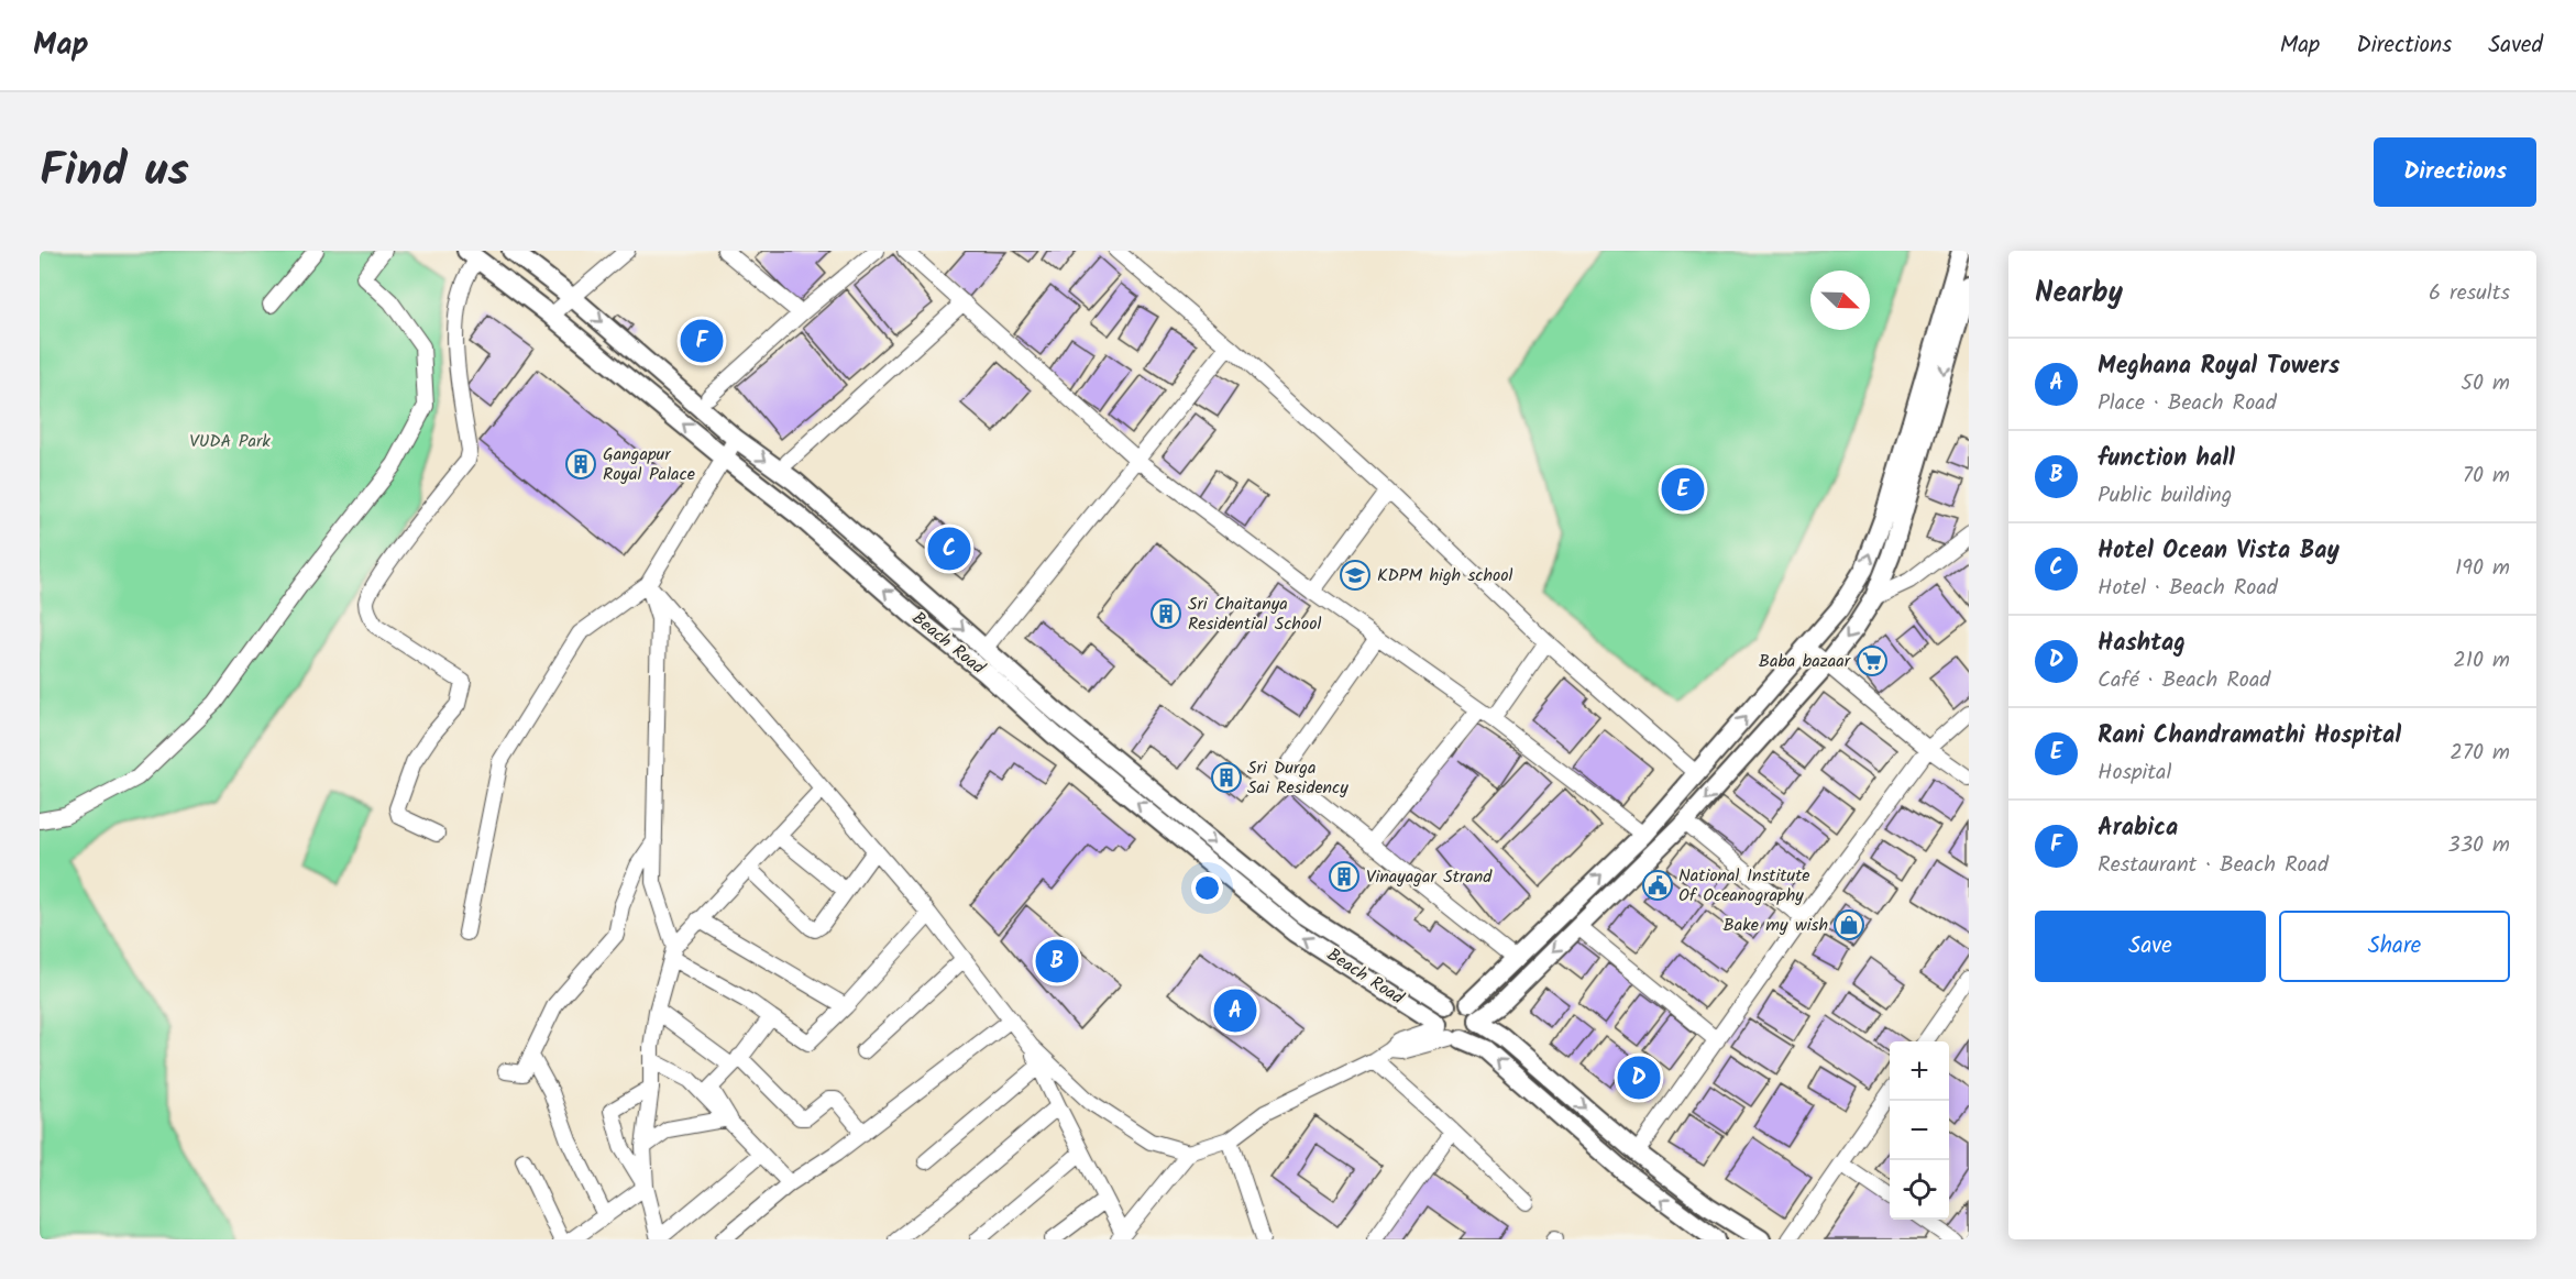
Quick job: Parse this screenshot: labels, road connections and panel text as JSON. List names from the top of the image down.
{
  "streets": {
    "main road": ["Beach Road"]
  },
  "parks": ["VUDA Park"],
  "places": {
    "building": [
      "Gangapur Royal Palace",
      "Sri Chaitanya Residential School",
      "Sri Durga Sai Residency",
      "Vinayagar Strand"
    ],
    "school or university": ["KDPM high school"],
    "supermarket": ["Baba bazaar"],
    "public building": ["National Institute Of Oceanography"],
    "shop": ["Bake my wish"]
  },
  "north": "bottom right",
  "page": {
    "header": "Map",
    "nav": ["Map", "Directions", "Saved"],
    "title": "Find us",
    "buttons": [
      "Directions",
      ["Save", "Share"]
    ],
    "heading": ["Nearby", "6 results"],
    "pins": [
      "F",
      "E",
      "C",
      "B",
      "A",
      "D"
    ],
    "list": [
      {
        "mark": "A",
        "name": "Meghana Royal Towers",
        "note": "Place · Beach Road",
        "value": "50 m"
      },
      {
        "mark": "B",
        "name": "function hall",
        "note": "Public building",
        "value": "70 m"
      },
      {
        "mark": "C",
        "name": "Hotel Ocean Vista Bay",
        "note": "Hotel · Beach Road",
        "value": "190 m"
      },
      {
        "mark": "D",
        "name": "Hashtag",
        "note": "Café · Beach Road",
        "value": "210 m"
      },
      {
        "mark": "E",
        "name": "Rani Chandramathi Hospital",
        "note": "Hospital",
        "value": "270 m"
      },
      {
        "mark": "F",
        "name": "Arabica",
        "note": "Restaurant · Beach Road",
        "value": "330 m"
      }
    ],
    "map_buttons": ["+", "−"]
  }
}
